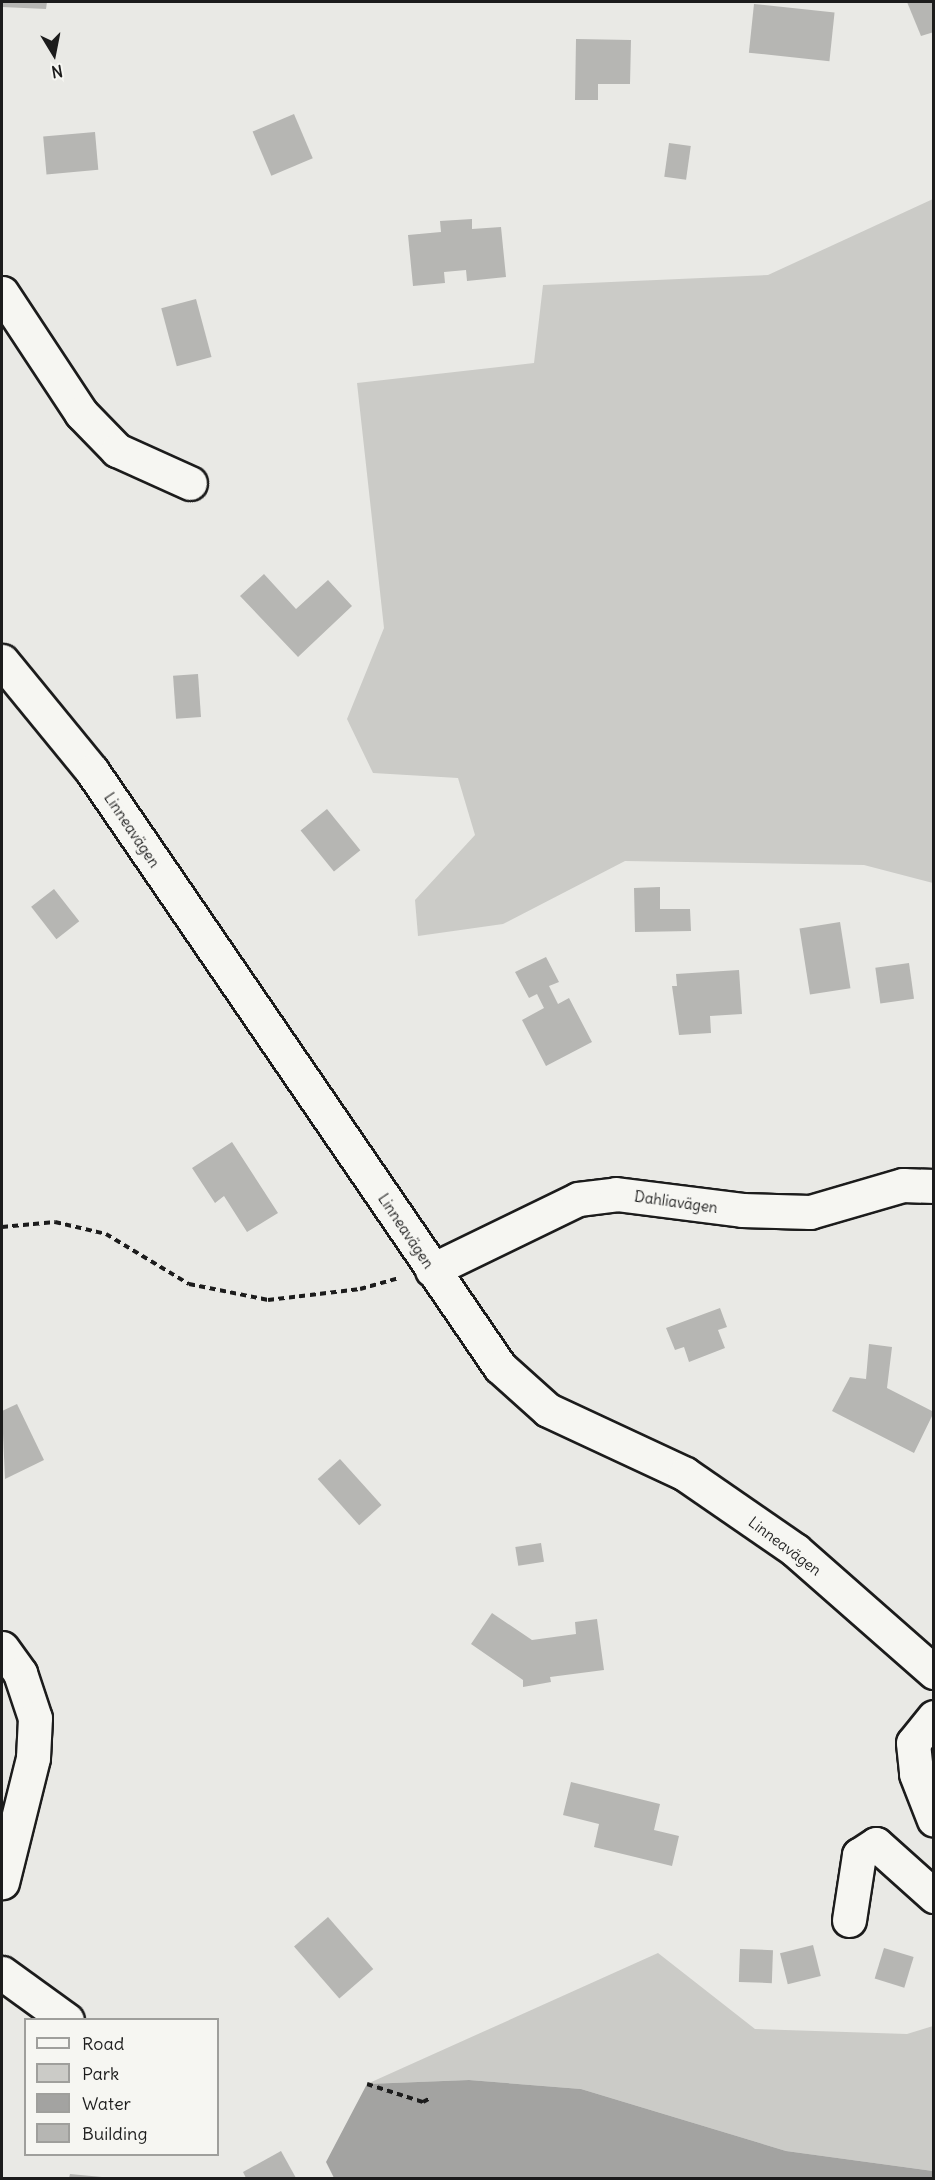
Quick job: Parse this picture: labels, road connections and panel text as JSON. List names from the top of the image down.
{
  "streets": {
    "street": ["Linneavägen", "Dahliavägen"]
  },
  "crossings": [
    ["Linneavägen", "Dahliavägen"]
  ],
  "legend": [
    "Road",
    "Park",
    "Water",
    "Building"
  ],
  "north": "bottom"
}
